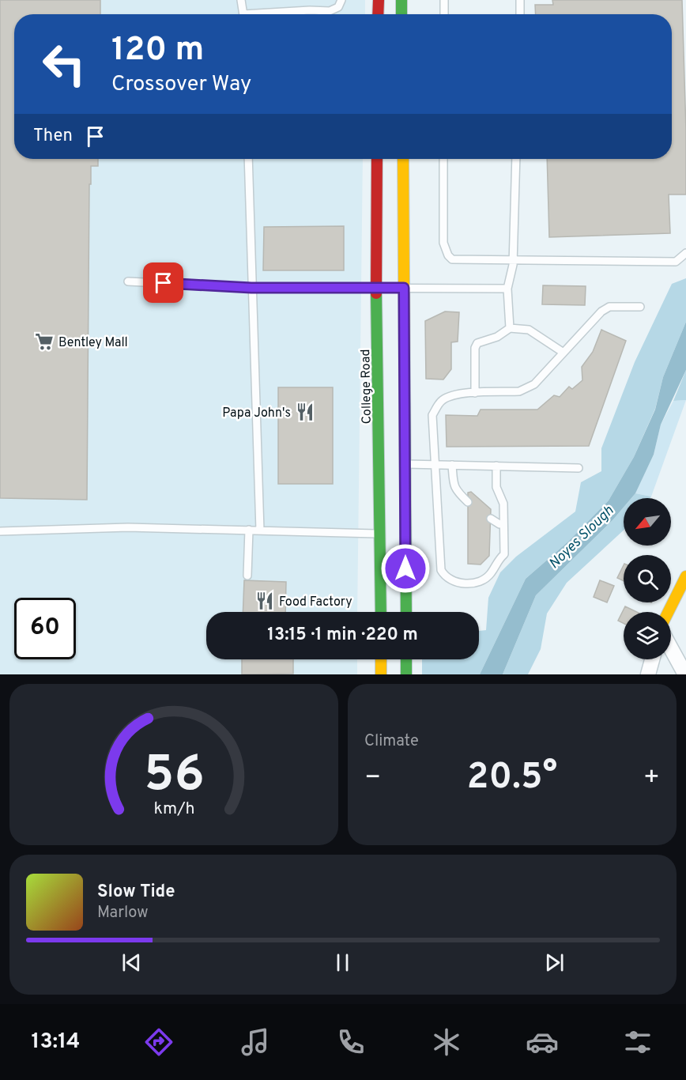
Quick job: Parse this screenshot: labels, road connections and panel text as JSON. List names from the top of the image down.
{
  "streets": {
    "main road": ["College Road"]
  },
  "water": ["Noyes Slough"],
  "places": {
    "supermarket": ["Bentley Mall"],
    "restaurant": ["Papa John's", "Food Factory"]
  },
  "north": "bottom left",
  "page": {
    "turn": ["120 m", "Crossover Way"],
    "then": "Then",
    "limit": "60",
    "trip": "13:15 · 1 min · 220 m",
    "tile": "Climate",
    "heat": ["−", "20.5°", "+"],
    "song": ["Slow Tide", "Marlow"],
    "tabs": "13:14",
    "gauge": ["56", "km/h"]
  }
}
